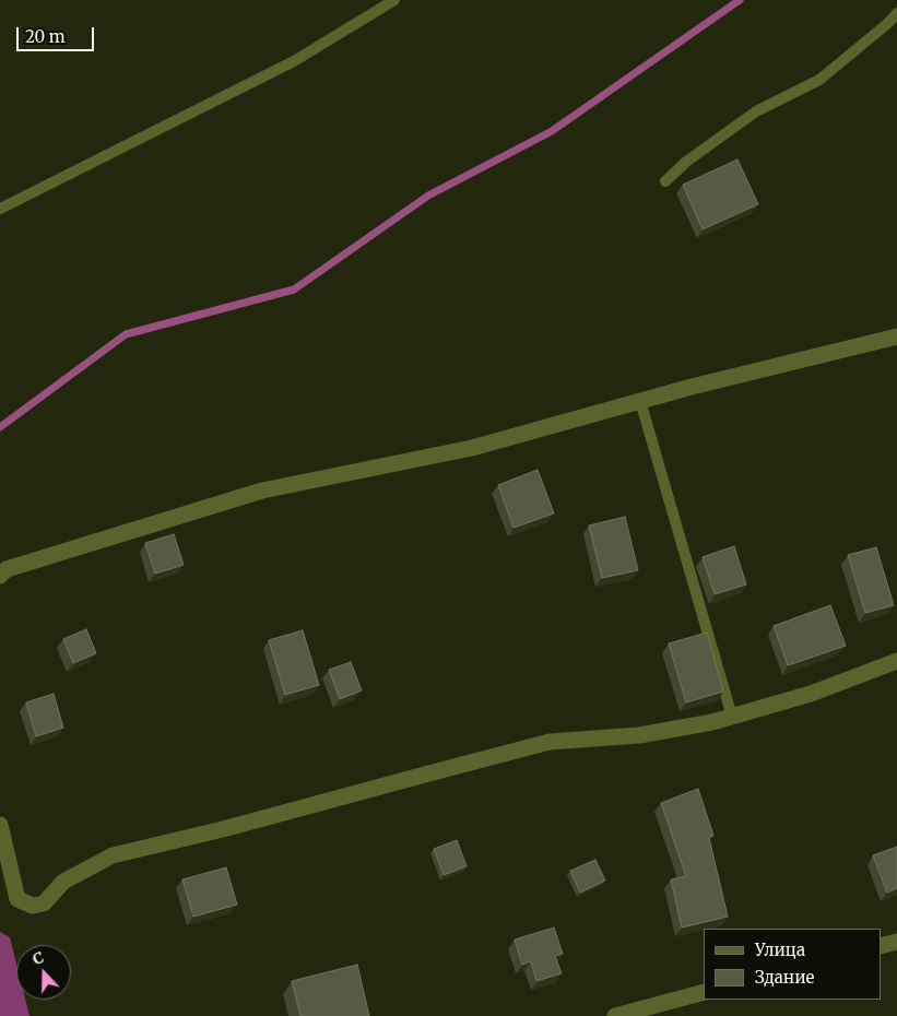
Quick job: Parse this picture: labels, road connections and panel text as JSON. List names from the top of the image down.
{
  "legend": ["Улица", "Здание"],
  "scale_bar": "20 m",
  "north": "top"
}
